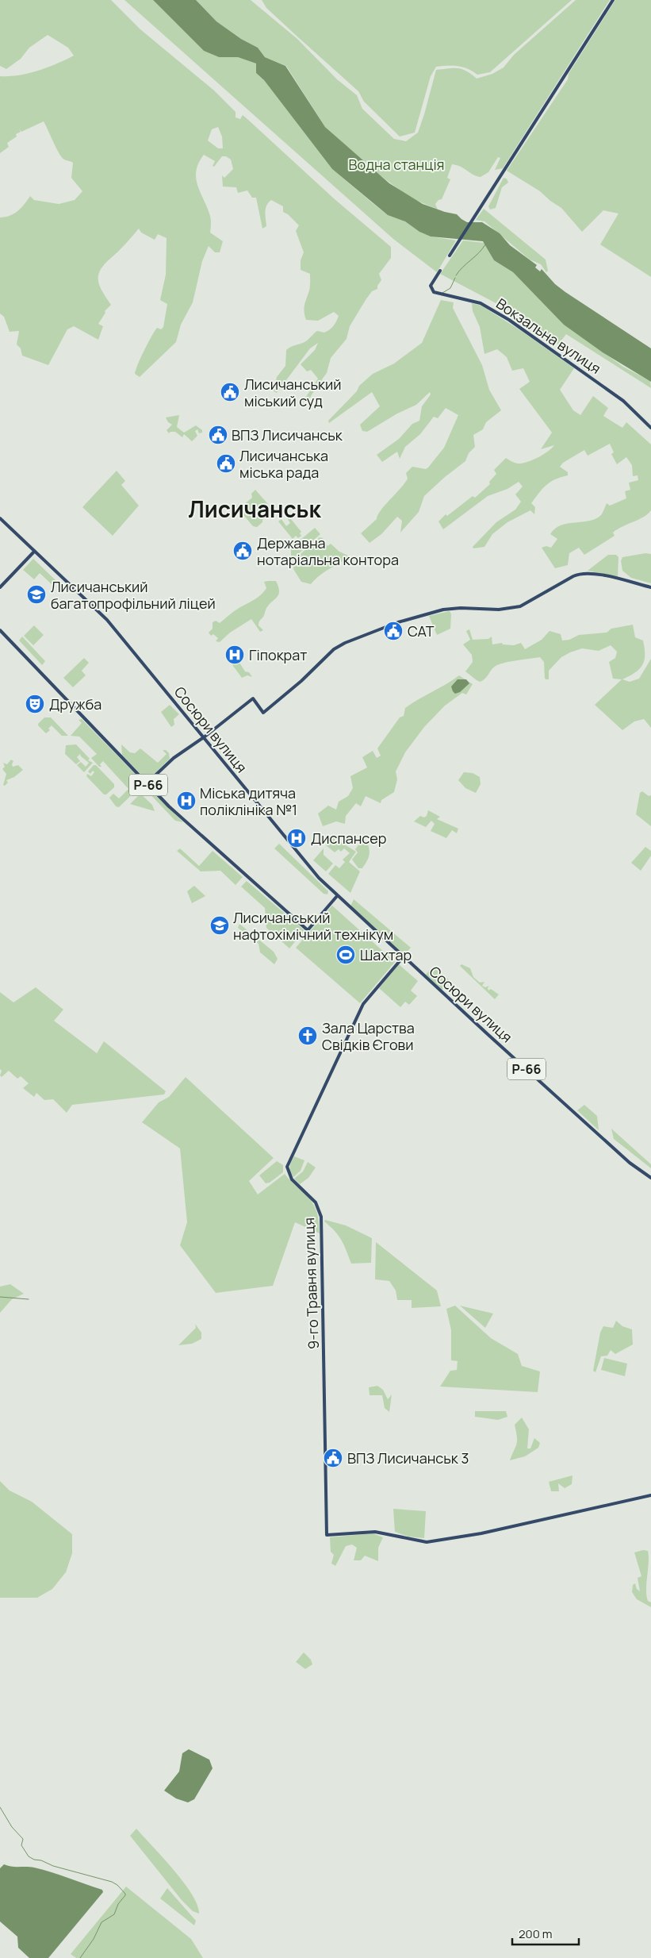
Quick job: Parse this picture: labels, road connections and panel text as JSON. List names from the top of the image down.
{
  "streets": {
    "main road": [
      "Вокзальна вулиця",
      "Сосюри вулиця",
      "Р-66",
      "9-го Травня вулиця"
    ]
  },
  "crossings": [
    ["Сосюри вулиця", "Р-66"],
    ["Сосюри вулиця", "9-го Травня вулиця"]
  ],
  "districts": ["Лисичанськ"],
  "parks": ["Водна станція"],
  "places": {
    "public building": [
      "Лисичанський міський суд",
      "ВПЗ Лисичанськ",
      "Лисичанська міська рада",
      "Державна нотаріальна контора",
      "САТ",
      "ВПЗ Лисичанськ 3"
    ],
    "school or university": ["Лисичанський багатопрофільний ліцей", "Лисичанський нафтохімічний технікум"],
    "hospital": ["Гіпократ", "Міська дитяча поліклініка №1", "Диспансер"],
    "theatre": ["Дружба"],
    "sports": ["Шахтар"],
    "church": ["Зала Царства Свідків Єгови"]
  },
  "scale_bar": "200 m"
}
